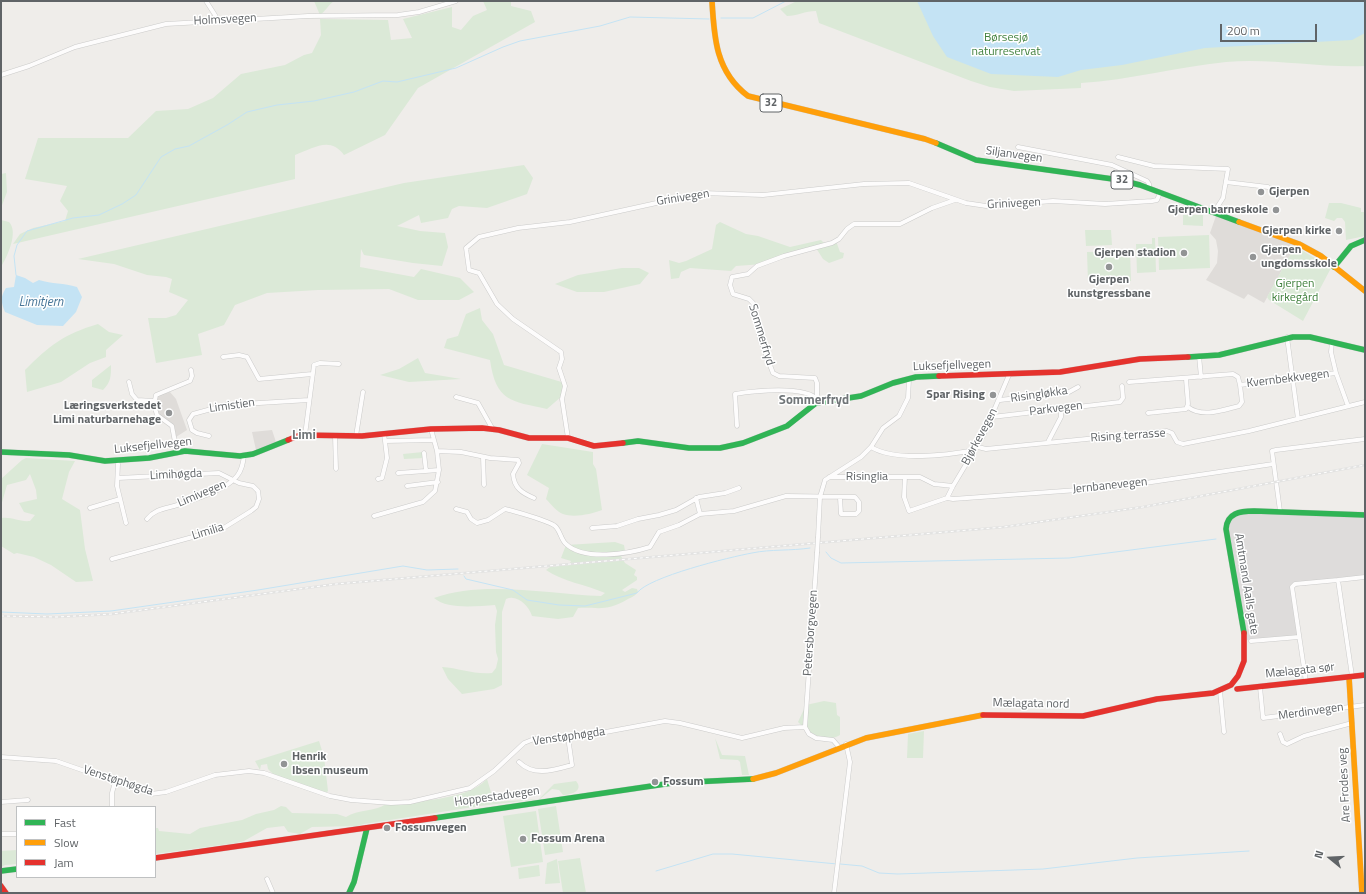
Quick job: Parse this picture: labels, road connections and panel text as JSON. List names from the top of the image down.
{
  "streets": {
    "main road": [
      "32",
      "Siljanvegen",
      "Luksefjellvegen",
      "Amtmand Aalls gate",
      "Mælagata sør",
      "Mælagata nord",
      "Are Frodes veg",
      "Hoppestadvegen"
    ],
    "street": [
      "Holmsvegen",
      "Grinivegen",
      "Sommerfryd",
      "Kvernbekkvegen",
      "Risingløkka",
      "Limistien",
      "Parkvegen",
      "Rising terrasse",
      "Bjørkevegen",
      "Limihøgda",
      "Risinglia",
      "Jernbanevegen",
      "Limivegen",
      "Limilia",
      "Petersborgvegen",
      "Merdinvegen",
      "Venstøphøgda"
    ]
  },
  "crossings": [
    ["Siljanvegen", "Grinivegen"],
    ["Grinivegen", "Sommerfryd"],
    ["Grinivegen", "Luksefjellvegen"],
    ["Sommerfryd", "Luksefjellvegen"],
    ["Luksefjellvegen", "Bjørkevegen"],
    ["Luksefjellvegen", "Limivegen"],
    ["Kvernbekkvegen", "Rising terrasse"],
    ["Risingløkka", "Bjørkevegen"],
    ["Parkvegen", "Bjørkevegen"],
    ["Rising terrasse", "Bjørkevegen"],
    ["Bjørkevegen", "Risinglia"],
    ["Bjørkevegen", "Jernbanevegen"],
    ["Limihøgda", "Limivegen"],
    ["Limihøgda", "Limilia"],
    ["Risinglia", "Jernbanevegen"],
    ["Risinglia", "Petersborgvegen"],
    ["Limivegen", "Limilia"],
    ["Amtmand Aalls gate", "Mælagata nord"],
    ["Petersborgvegen", "Venstøphøgda"],
    ["Mælagata sør", "Merdinvegen"],
    ["Mælagata sør", "Are Frodes veg"],
    ["Mælagata nord", "Hoppestadvegen"],
    ["Merdinvegen", "Are Frodes veg"]
  ],
  "districts": ["Sommerfryd", "Limi"],
  "water": ["Limitjern"],
  "parks": ["Børsesjø naturreservat", "Gjerpen kirkegård"],
  "places": [
    "Gjerpen",
    "Gjerpen barneskole",
    "Gjerpen kirke",
    "Gjerpen stadion",
    "Gjerpen ungdomsskole",
    "Gjerpen kunstgressbane",
    "Spar Rising",
    "Læringsverkstedet Limi naturbarnehage",
    "Henrik Ibsen museum",
    "Fossum",
    "Fossumvegen",
    "Fossum Arena"
  ],
  "legend": ["Fast", "Slow", "Jam"],
  "scale_bar": "200 m",
  "north": "left"
}
